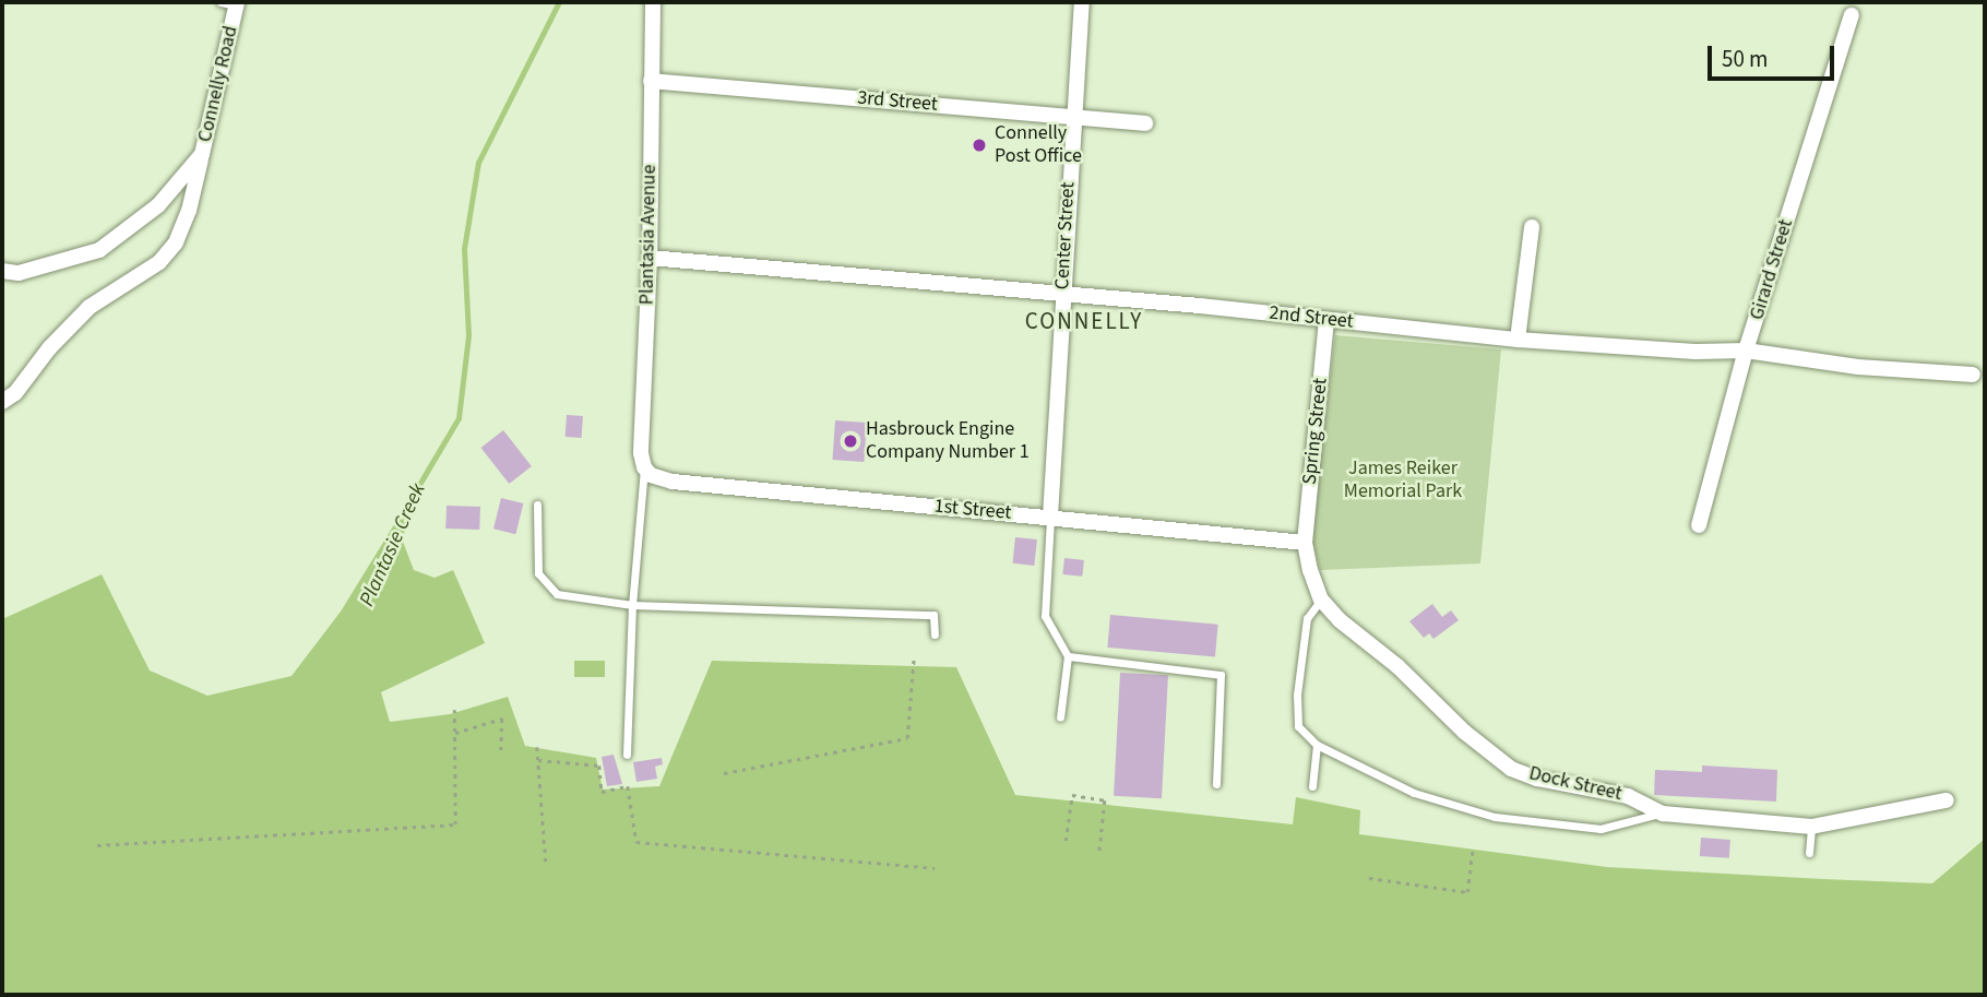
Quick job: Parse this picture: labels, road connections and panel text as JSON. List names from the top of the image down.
{
  "streets": {
    "street": [
      "Connelly Road",
      "3rd Street",
      "Plantasia Avenue",
      "Center Street",
      "Girard Street",
      "2nd Street",
      "Spring Street",
      "1st Street",
      "Dock Street"
    ]
  },
  "crossings": [
    ["3rd Street", "Plantasia Avenue"],
    ["3rd Street", "Center Street"],
    ["Plantasia Avenue", "2nd Street"],
    ["Plantasia Avenue", "1st Street"],
    ["Center Street", "2nd Street"],
    ["Center Street", "1st Street"],
    ["Girard Street", "2nd Street"],
    ["2nd Street", "Spring Street"],
    ["Spring Street", "1st Street"],
    ["Spring Street", "Dock Street"],
    ["1st Street", "Dock Street"]
  ],
  "districts": ["CONNELLY"],
  "water": ["Plantasie Creek"],
  "parks": ["James Reiker Memorial Park"],
  "places": ["Connelly Post Office", "Hasbrouck Engine Company Number 1"],
  "scale_bar": "50 m"
}
